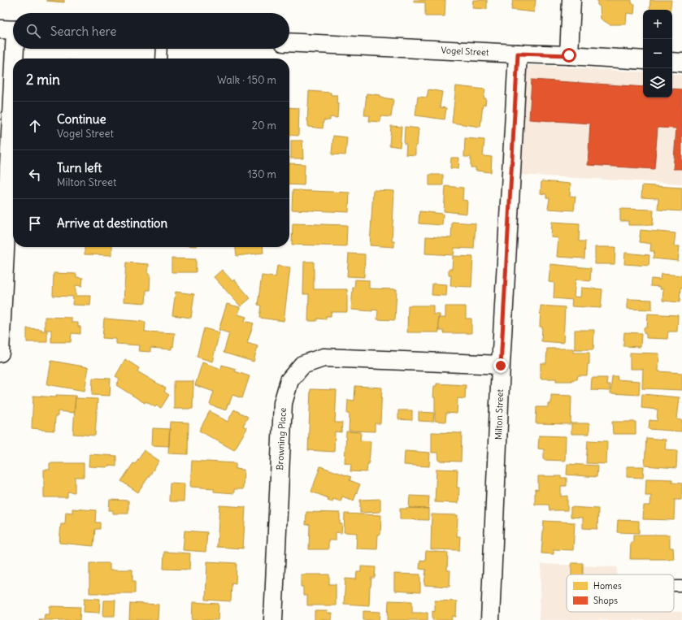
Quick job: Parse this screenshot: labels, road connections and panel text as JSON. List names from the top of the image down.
{
  "streets": {
    "street": ["Vogel Street", "Milton Street", "Browning Place"]
  },
  "crossings": [
    ["Vogel Street", "Milton Street"],
    ["Milton Street", "Browning Place"]
  ],
  "legend": ["Homes", "Shops"],
  "page": {
    "map_buttons": ["+", "−"],
    "search": "Search here",
    "heading": ["2 min", "Walk · 150 m"],
    "list": [
      ["Continue", "Vogel Street", "20 m"],
      ["Turn left", "Milton Street", "130 m"],
      "Arrive at destination"
    ]
  }
}
